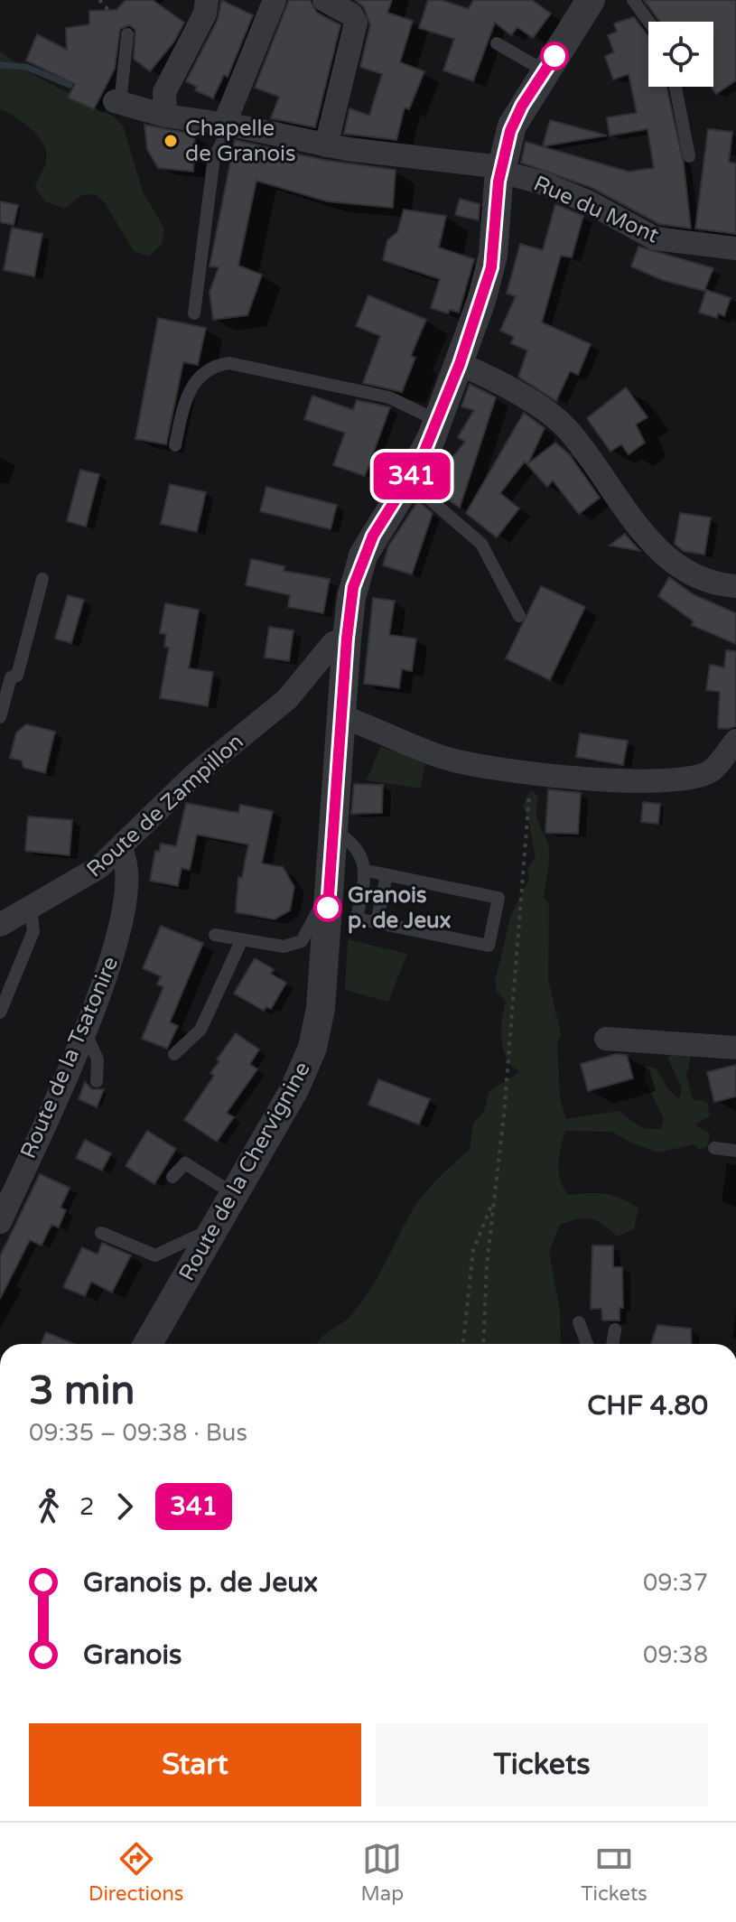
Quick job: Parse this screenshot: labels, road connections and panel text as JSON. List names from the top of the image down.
{
  "streets": {
    "street": [
      "Rue du Mont",
      "Route de Zampillon",
      "Route de la Tsatonire",
      "Route de la Chervignine"
    ]
  },
  "crossings": [
    ["Rue du Mont", "Route de la Chervignine"],
    ["Route de Zampillon", "Route de la Tsatonire"],
    ["Route de Zampillon", "Route de la Chervignine"]
  ],
  "places": ["Chapelle de Granois", "Granois p. de Jeux"],
  "lines": ["bus line 341"],
  "page": {
    "on_map": "341",
    "heading": ["3 min", "09:35 – 09:38 · Bus", "CHF 4.80"],
    "legs": ["2", "341"],
    "list": [
      {
        "name": "Granois p. de Jeux",
        "value": "09:37"
      },
      {
        "name": "Granois",
        "value": "09:38"
      }
    ],
    "buttons": ["Start", "Tickets"],
    "tabs": ["Directions", "Map", "Tickets"]
  }
}
